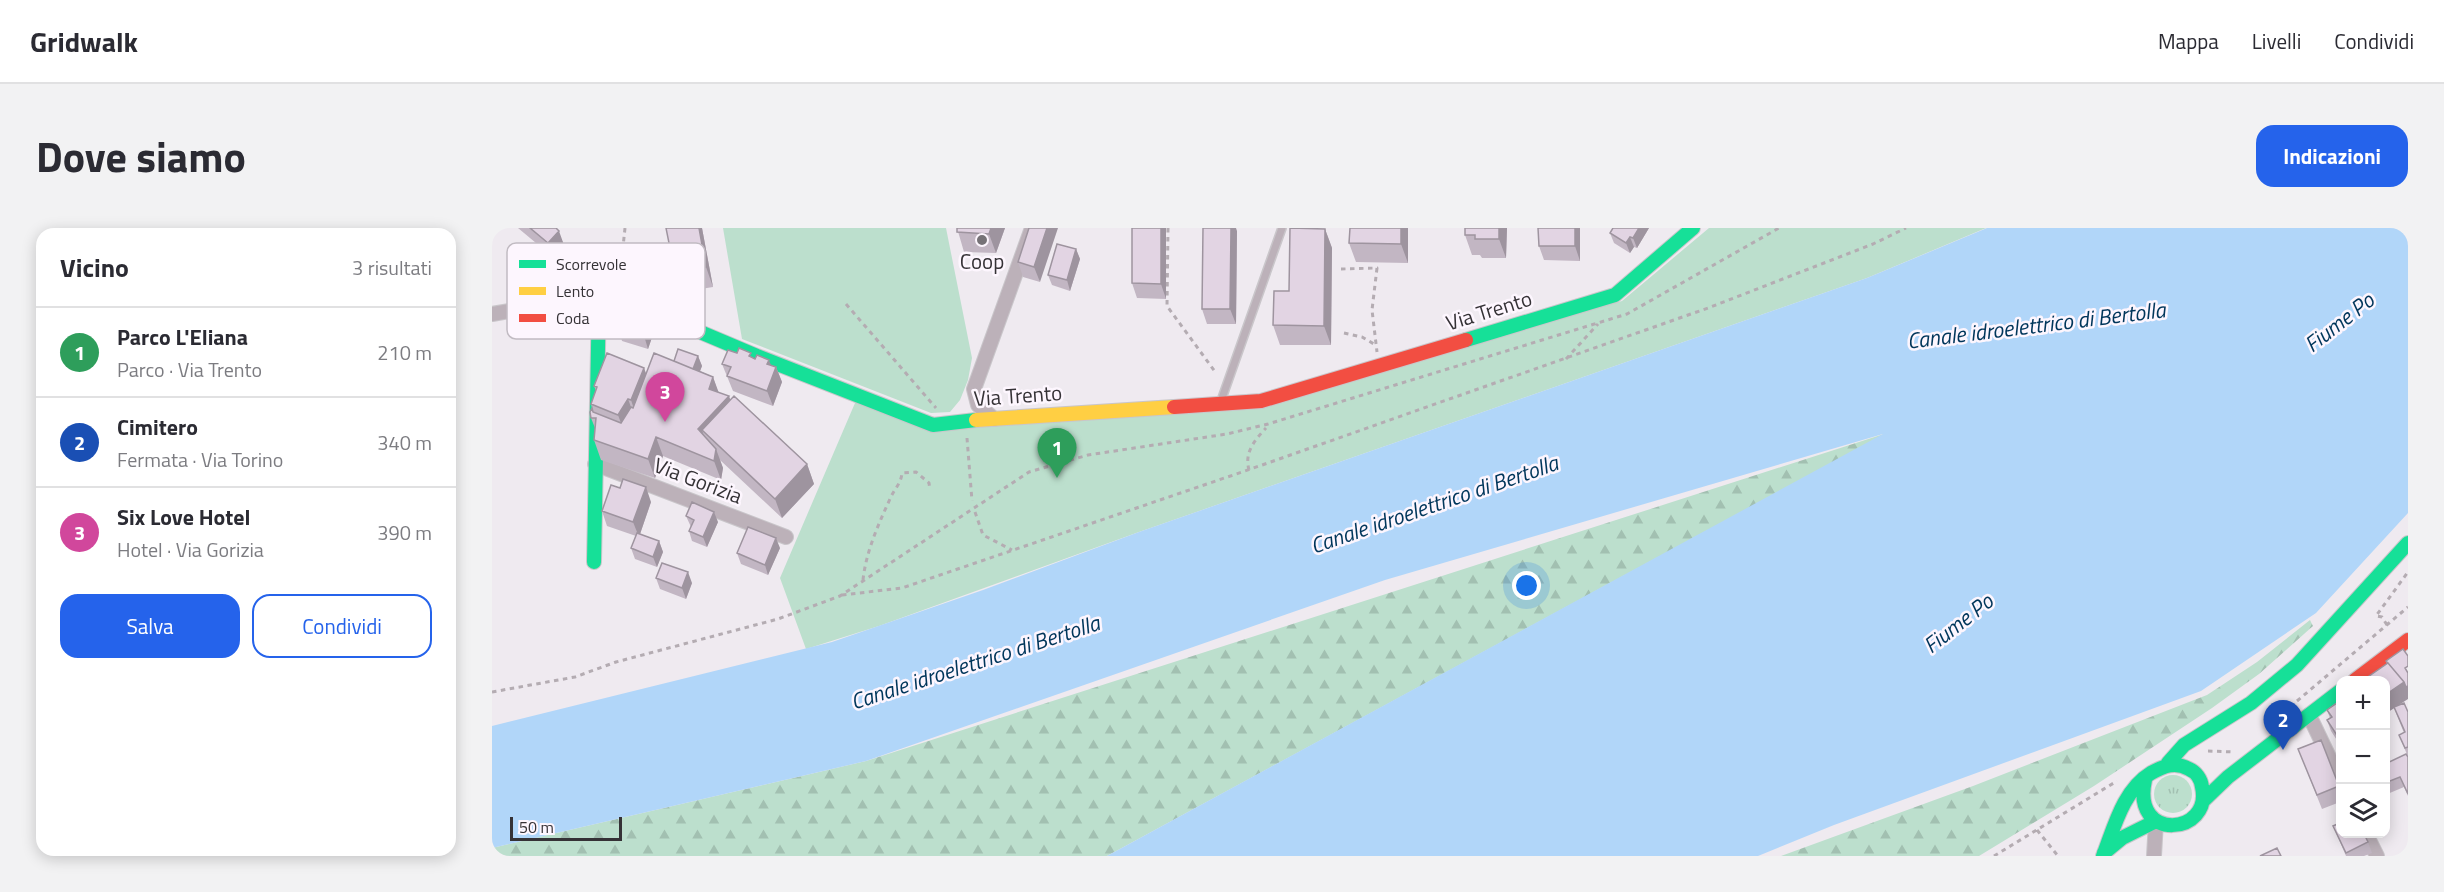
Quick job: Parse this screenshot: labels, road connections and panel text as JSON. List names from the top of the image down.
{
  "streets": {
    "street": ["Via Trento", "Via Gorizia"]
  },
  "water": ["Fiume Po", "Canale idroelettrico di Bertolla"],
  "places": ["Coop"],
  "legend": ["Scorrevole", "Lento", "Coda"],
  "scale_bar": "50 m",
  "page": {
    "header": "Gridwalk",
    "nav": ["Mappa", "Livelli", "Condividi"],
    "title": "Dove siamo",
    "buttons": [
      "Indicazioni",
      ["Salva", "Condividi"]
    ],
    "heading": ["Vicino", "3 risultati"],
    "list": [
      {
        "mark": "1",
        "name": "Parco L'Eliana",
        "note": "Parco · Via Trento",
        "value": "210 m"
      },
      {
        "mark": "2",
        "name": "Cimitero",
        "note": "Fermata · Via Torino",
        "value": "340 m"
      },
      {
        "mark": "3",
        "name": "Six Love Hotel",
        "note": "Hotel · Via Gorizia",
        "value": "390 m"
      }
    ],
    "pins": ["3", "1", "2"],
    "map_buttons": ["+", "−"],
    "scale": "50 m"
  }
}
